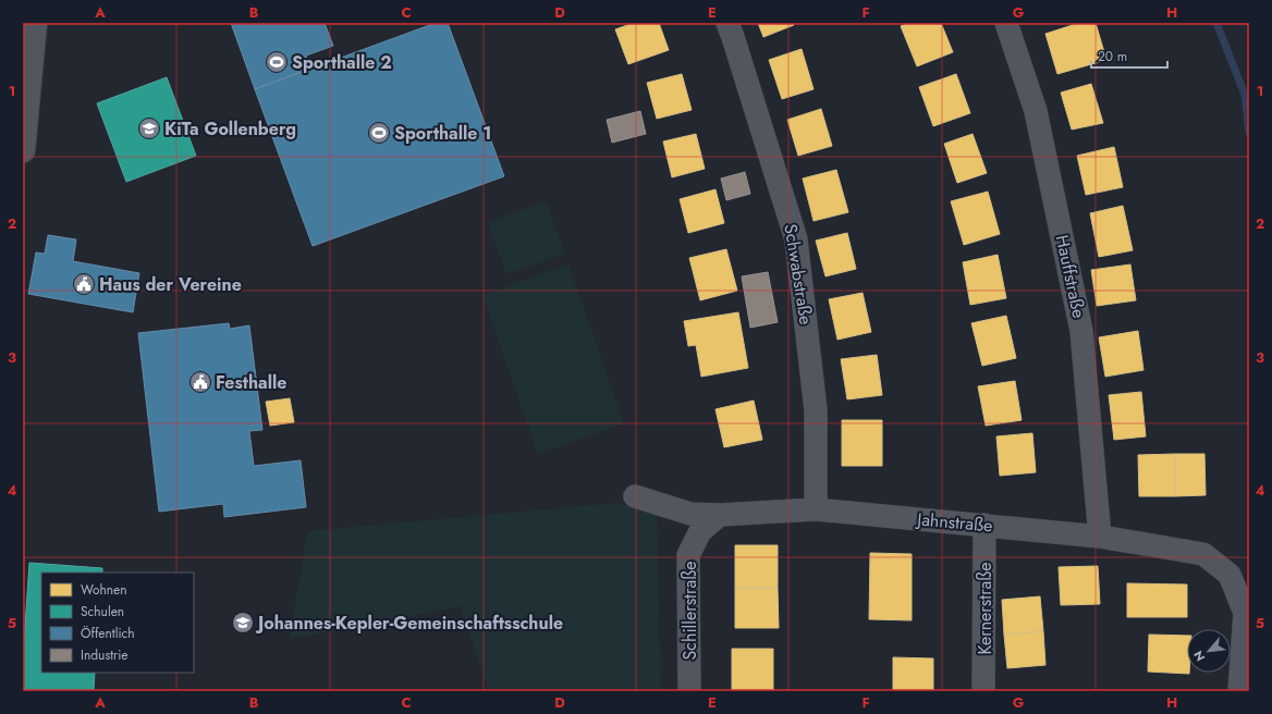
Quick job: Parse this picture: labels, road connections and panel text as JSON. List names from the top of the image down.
{
  "streets": {
    "street": [
      "Schwabstraße",
      "Hauffstraße",
      "Jahnstraße",
      "Kernerstraße",
      "Schillerstraße"
    ]
  },
  "crossings": [
    ["Schwabstraße", "Jahnstraße"],
    ["Hauffstraße", "Jahnstraße"],
    ["Jahnstraße", "Kernerstraße"],
    ["Jahnstraße", "Schillerstraße"]
  ],
  "places": {
    "sports": ["Sporthalle 2", "Sporthalle 1"],
    "school or university": ["KiTa Gollenberg", "Johannes-Kepler-Gemeinschaftsschule"],
    "public building": ["Haus der Vereine", "Festhalle"]
  },
  "legend": [
    "Wohnen",
    "Schulen",
    "Öffentlich",
    "Industrie"
  ],
  "scale_bar": "20 m",
  "north": "bottom left",
  "grid": {
    "columns": [
      "A",
      "B",
      "C",
      "D",
      "E",
      "F",
      "G",
      "H"
    ],
    "rows": [
      "1",
      "2",
      "3",
      "4",
      "5"
    ]
  }
}
